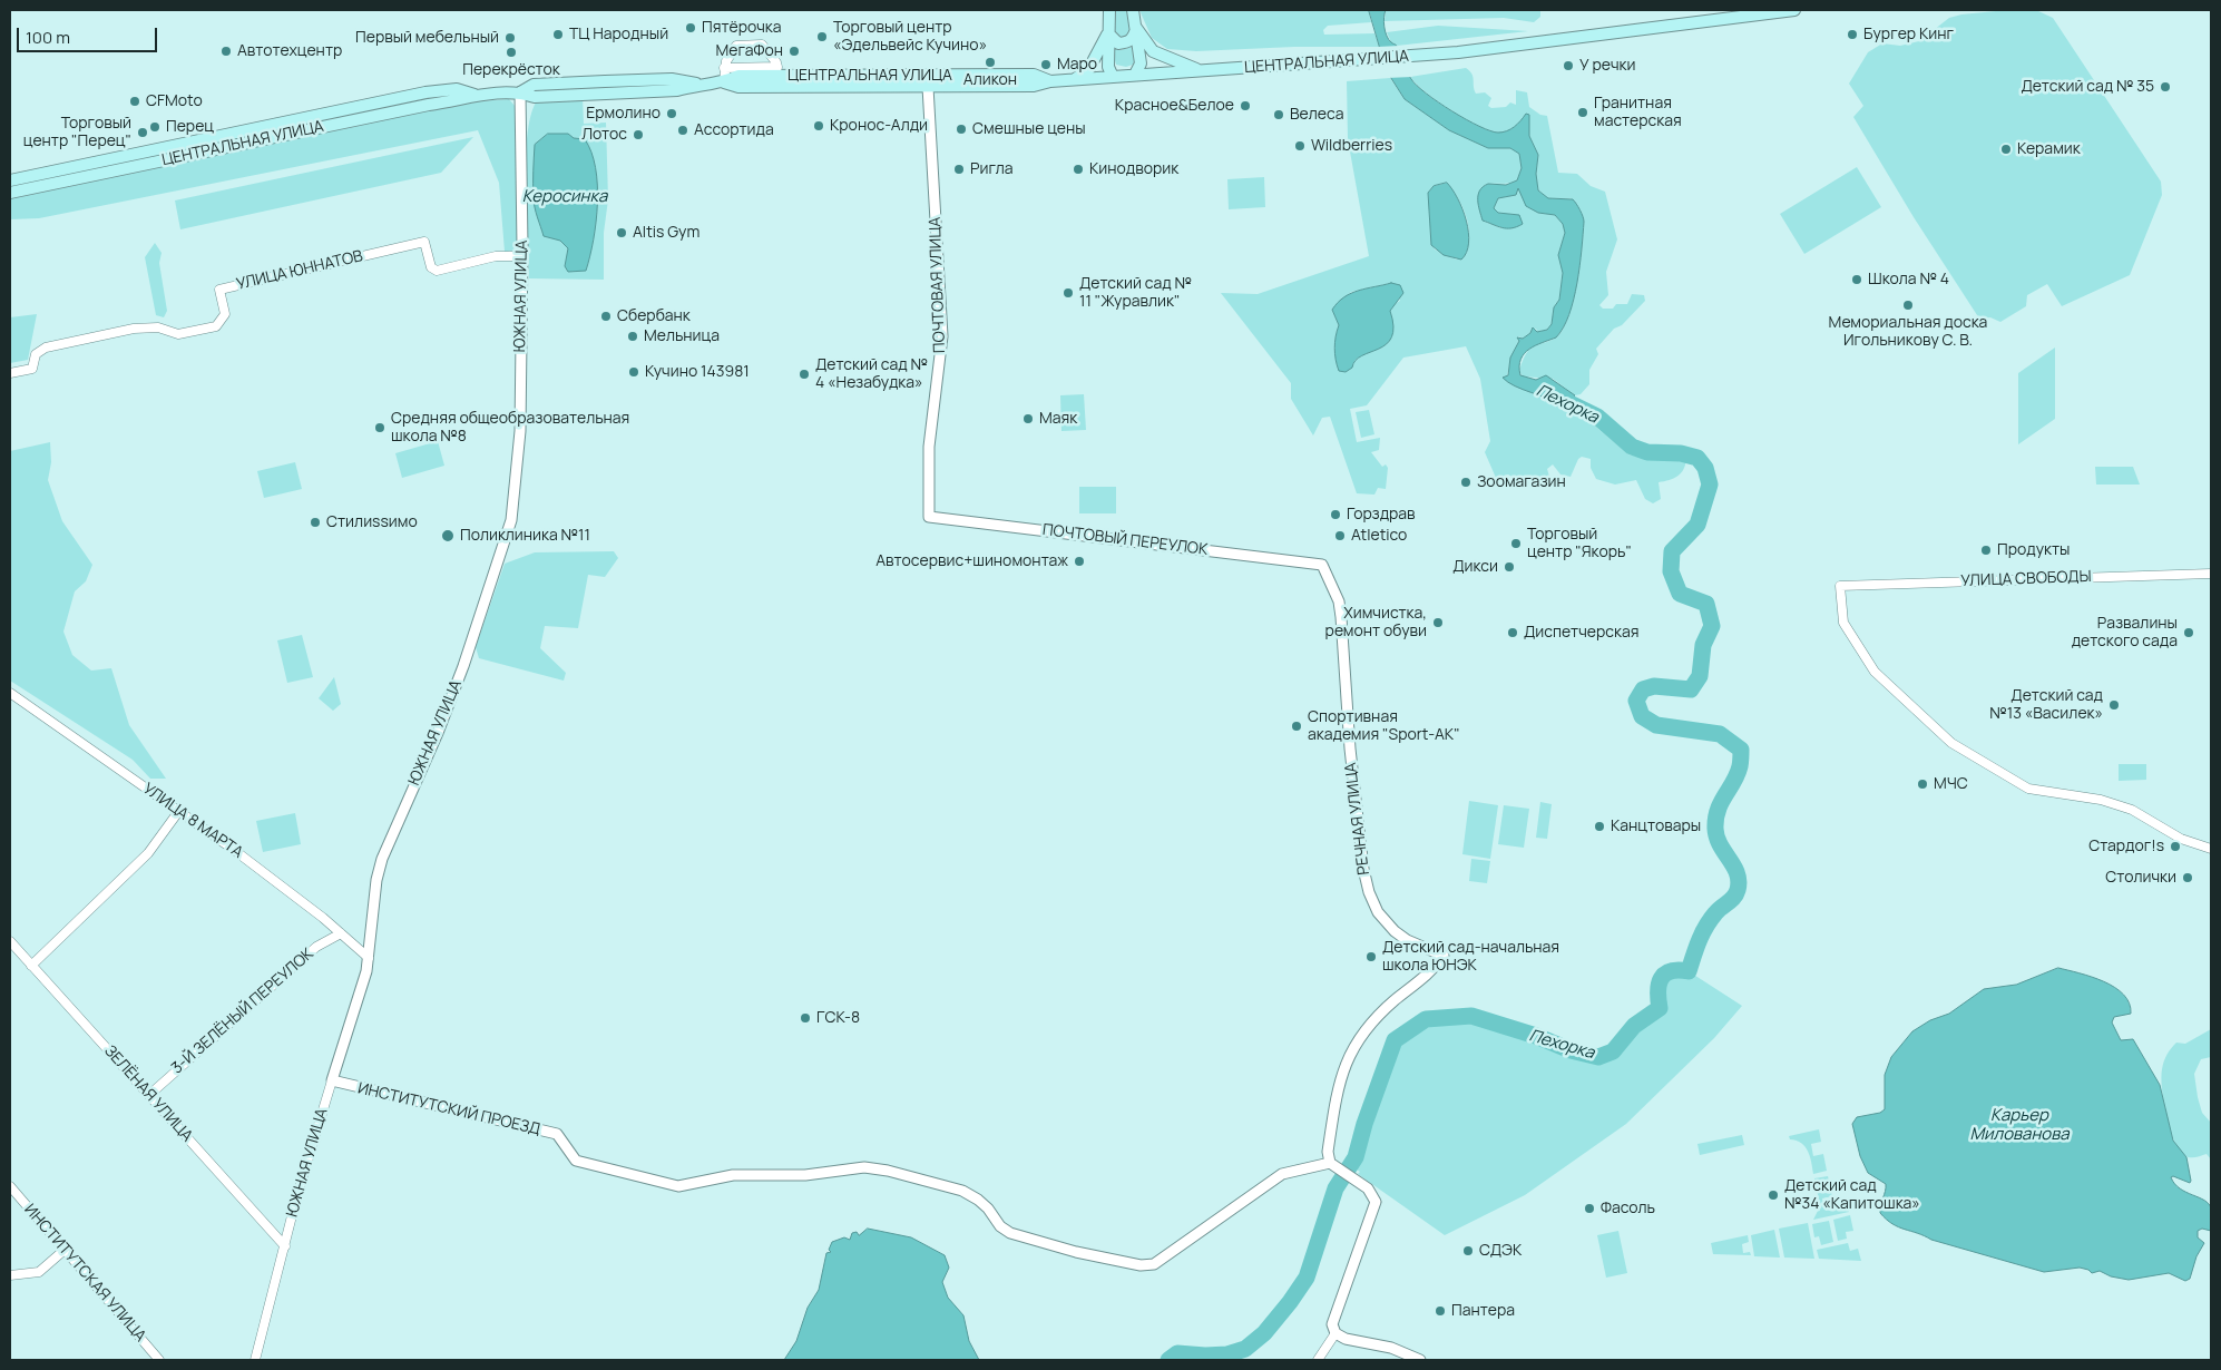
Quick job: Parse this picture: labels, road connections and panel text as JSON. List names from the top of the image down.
{
  "streets": {
    "main road": ["ЦЕНТРАЛЬНАЯ УЛИЦА"],
    "street": [
      "УЛИЦА ЮННАТОВ",
      "ПОЧТОВАЯ УЛИЦА",
      "ЮЖНАЯ УЛИЦА",
      "ПОЧТОВЫЙ ПЕРЕУЛОК",
      "УЛИЦА СВОБОДЫ",
      "РЕЧНАЯ УЛИЦА",
      "УЛИЦА 8 МАРТА",
      "3-Й ЗЕЛЁНЫЙ ПЕРЕУЛОК",
      "ЗЕЛЁНАЯ УЛИЦА",
      "ИНСТИТУТСКИЙ ПРОЕЗД",
      "ИНСТИТУТСКАЯ УЛИЦА"
    ]
  },
  "crossings": [
    ["ЦЕНТРАЛЬНАЯ УЛИЦА", "ПОЧТОВАЯ УЛИЦА"],
    ["ЦЕНТРАЛЬНАЯ УЛИЦА", "ЮЖНАЯ УЛИЦА"],
    ["УЛИЦА ЮННАТОВ", "ЮЖНАЯ УЛИЦА"],
    ["ПОЧТОВАЯ УЛИЦА", "ПОЧТОВЫЙ ПЕРЕУЛОК"],
    ["ЮЖНАЯ УЛИЦА", "УЛИЦА 8 МАРТА"],
    ["ЮЖНАЯ УЛИЦА", "ЗЕЛЁНАЯ УЛИЦА"],
    ["ЮЖНАЯ УЛИЦА", "ИНСТИТУТСКИЙ ПРОЕЗД"],
    ["ПОЧТОВЫЙ ПЕРЕУЛОК", "РЕЧНАЯ УЛИЦА"],
    ["РЕЧНАЯ УЛИЦА", "ИНСТИТУТСКИЙ ПРОЕЗД"],
    ["УЛИЦА 8 МАРТА", "3-Й ЗЕЛЁНЫЙ ПЕРЕУЛОК"],
    ["3-Й ЗЕЛЁНЫЙ ПЕРЕУЛОК", "ЗЕЛЁНАЯ УЛИЦА"]
  ],
  "water": ["Керосинка", "Пехорка", "Карьер Милованова"],
  "places": [
    "Пятёрочка",
    "ТЦ Народный",
    "Бургер Кинг",
    "Торговый центр «Эдельвейс Кучино»",
    "Первый мебельный",
    "Автотехцентр",
    "МегаФон",
    "Перекрёсток",
    "Аликон",
    "Маро",
    "У речки",
    "Детский сад № 35",
    "CFMoto",
    "Красное&Белое",
    "Гранитная мастерская",
    "Ермолино",
    "Велеса",
    "Кронос-Алди",
    "Перец",
    "Смешные цены",
    "Ассортида",
    "Торговый центр \"Перец\"",
    "Лотос",
    "Wildberries",
    "Керамик",
    "Ригла",
    "Кинодворик",
    "Altis Gym",
    "Школа № 4",
    "Детский сад № 11 \"Журавлик\"",
    "Мемориальная доска Игольникову С. В.",
    "Сбербанк",
    "Мельница",
    "Кучино 143981",
    "Детский сад № 4 «Незабудка»",
    "Маяк",
    "Средняя общеобразовательная школа №8",
    "Зоомагазин",
    "Горздрав",
    "Стилиssимо",
    "Поликлиника №11",
    "Atletico",
    "Торговый центр \"Якорь\"",
    "Продукты",
    "Автосервис+шиномонтаж",
    "Дикси",
    "Химчистка, ремонт обуви",
    "Диспетчерская",
    "Развалины детского сада",
    "Детский сад №13 «Василек»",
    "Спортивная академия \"Sport-AK\"",
    "МЧС",
    "Канцтовары",
    "Стардог!s",
    "Столички",
    "Детский сад-начальная школа ЮНЭК",
    "ГСК-8",
    "Детский сад №34 «Капитошка»",
    "Фасоль",
    "СДЭК",
    "Пантера"
  ],
  "scale_bar": "100 m"
}
